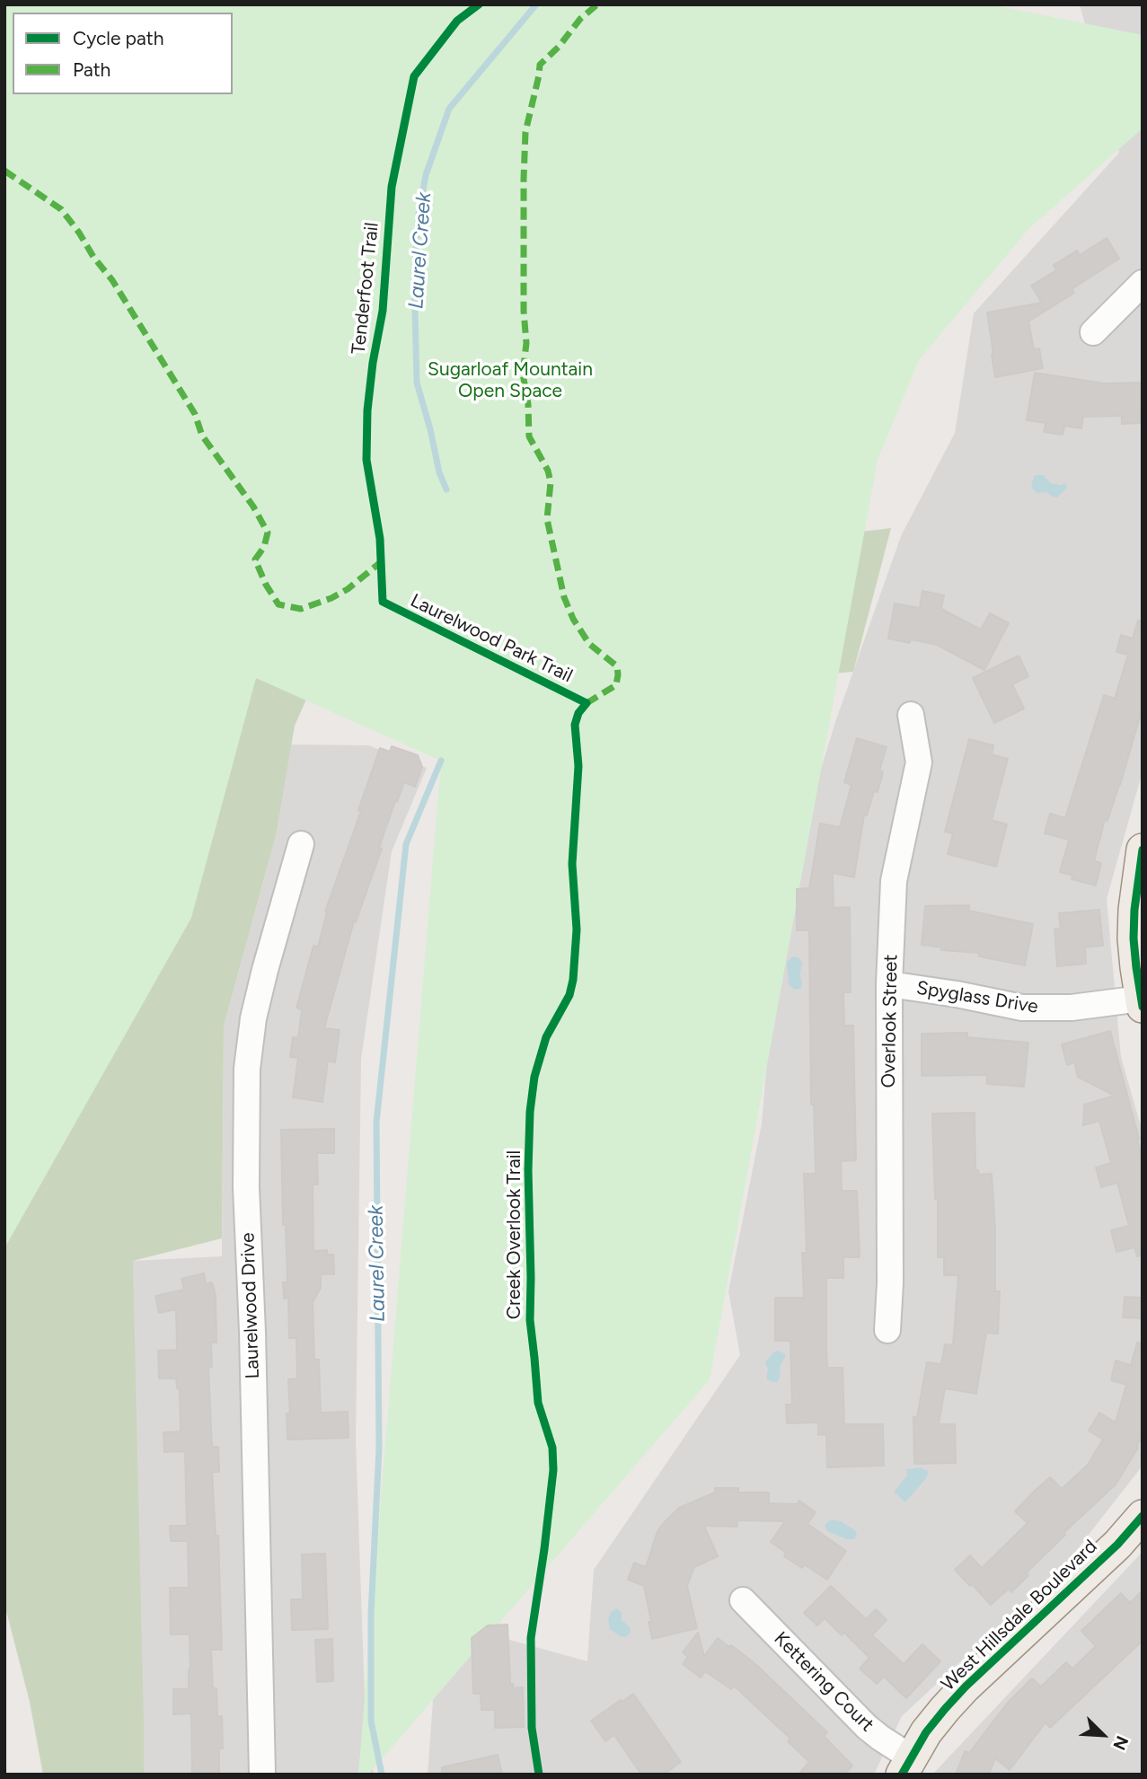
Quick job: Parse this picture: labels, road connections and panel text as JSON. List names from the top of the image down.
{
  "streets": {
    "main road": ["West Hillsdale Boulevard"],
    "street": [
      "Spyglass Drive",
      "Overlook Street",
      "Laurelwood Drive",
      "Kettering Court"
    ],
    "cycle path": ["Tenderfoot Trail"]
  },
  "crossings": [
    ["Spyglass Drive", "Overlook Street"],
    ["West Hillsdale Boulevard", "Kettering Court"]
  ],
  "water": ["Laurel Creek"],
  "parks": ["Sugarloaf Mountain Open Space"],
  "legend": ["Cycle path", "Path"],
  "north": "bottom right"
}
